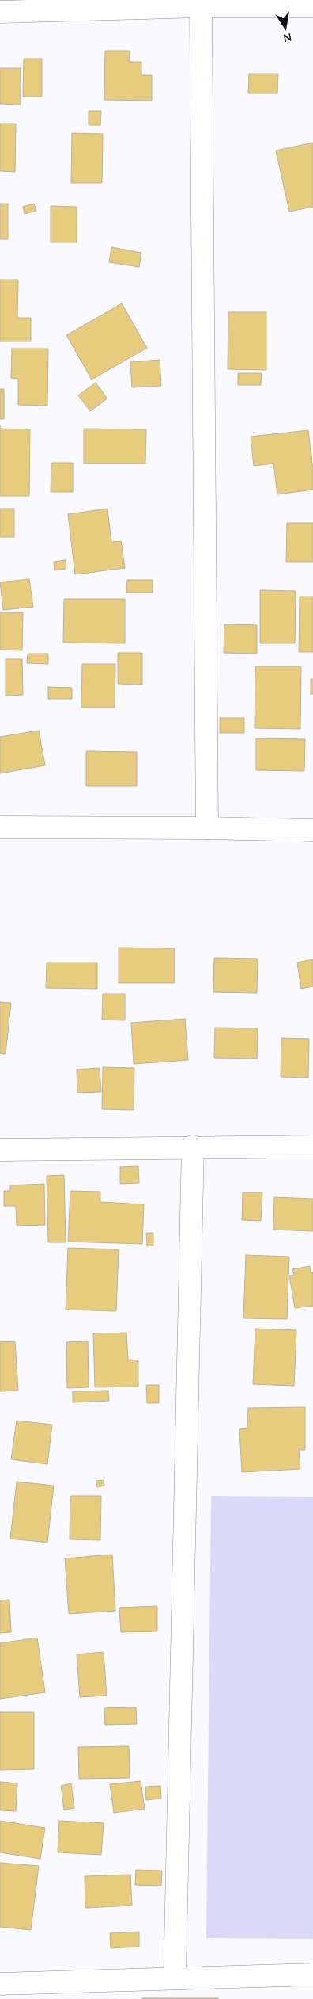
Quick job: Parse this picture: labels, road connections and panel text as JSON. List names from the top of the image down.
{
  "north": "bottom"
}
